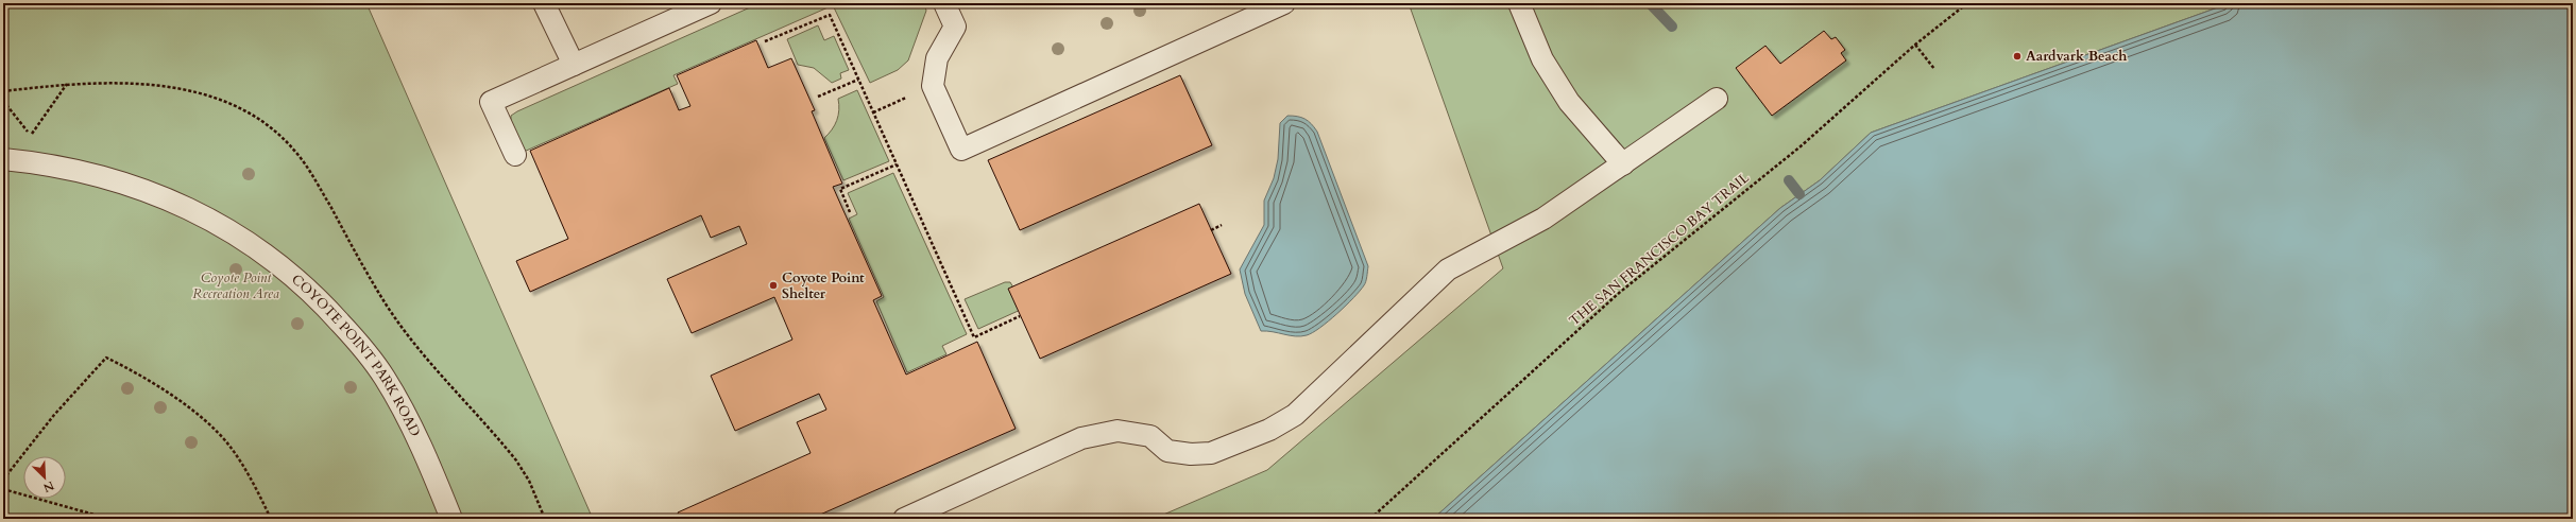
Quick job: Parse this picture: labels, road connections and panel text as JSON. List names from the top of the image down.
{
  "streets": {
    "lane": ["COYOTE POINT PARK ROAD"],
    "path": ["THE SAN FRANCISCO BAY TRAIL"]
  },
  "parks": ["Coyote Point Recreation Area"],
  "places": ["Aardvark Beach", "Coyote Point Shelter"],
  "north": "bottom right"
}
